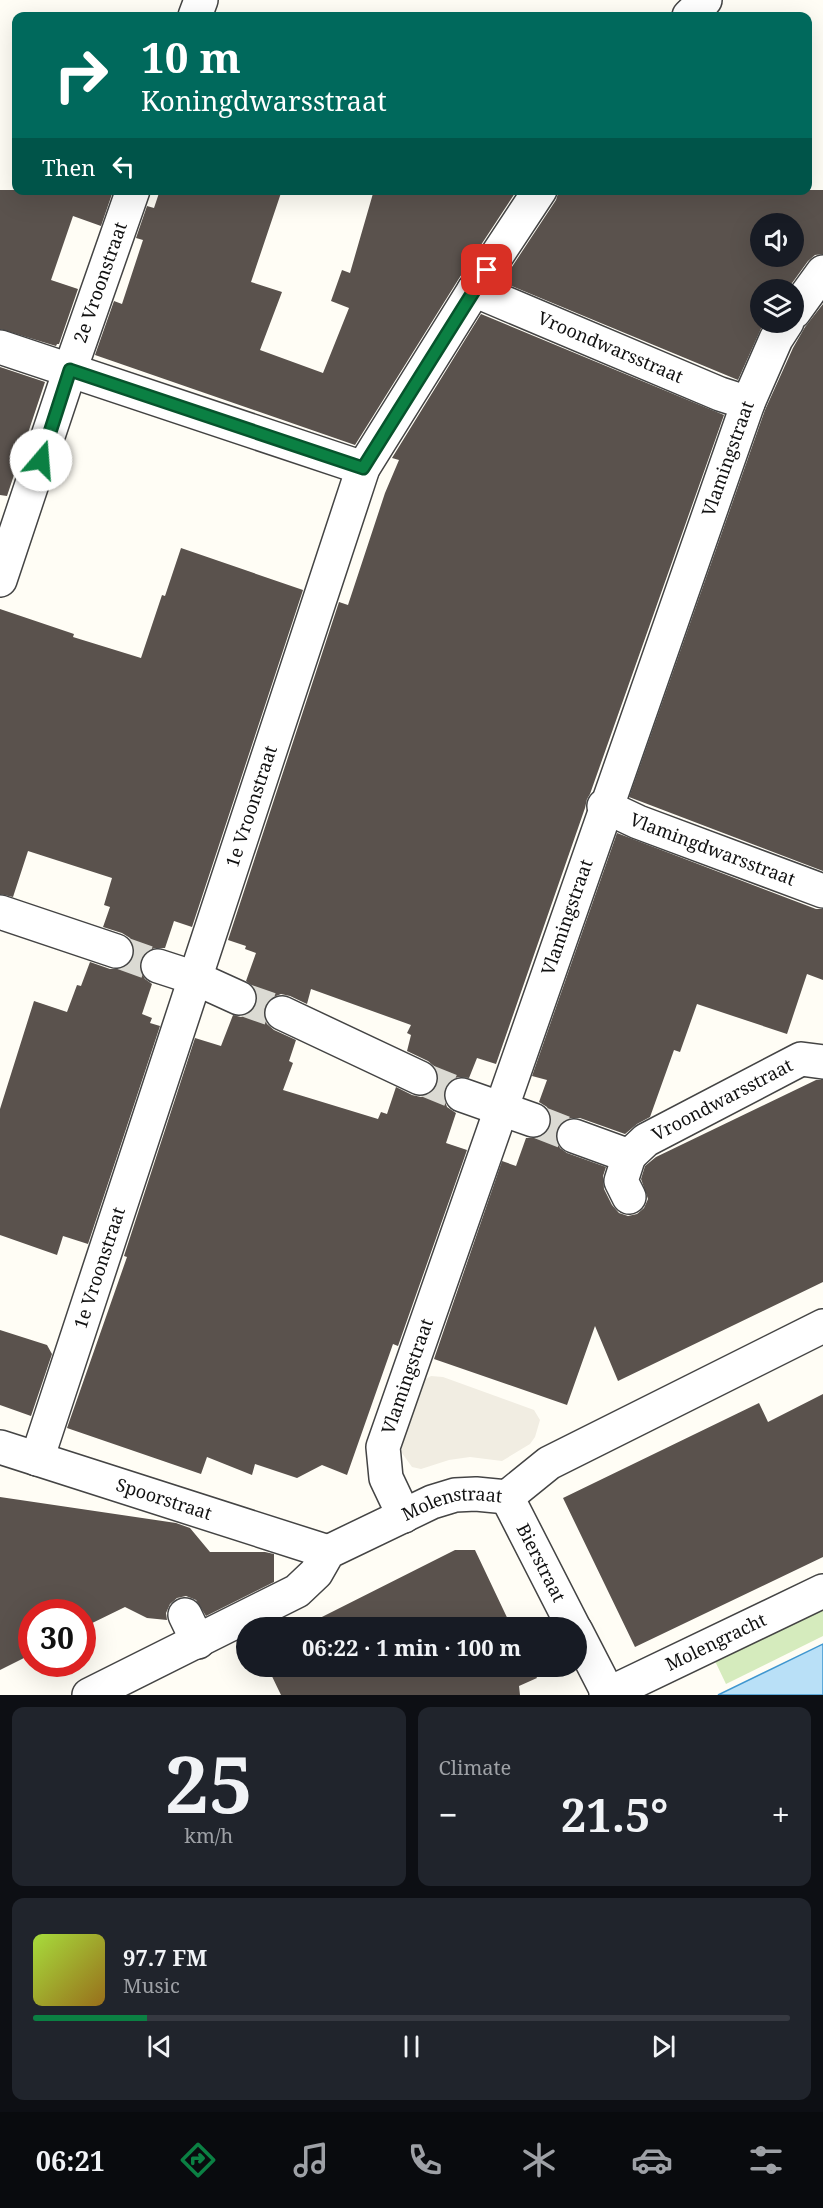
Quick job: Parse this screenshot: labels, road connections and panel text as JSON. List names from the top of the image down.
{
  "streets": {
    "street": [
      "2e Vroonstraat",
      "Vroondwarsstraat",
      "Vlamingstraat",
      "1e Vroonstraat",
      "Vlamingdwarsstraat",
      "Spoorstraat",
      "Molenstraat",
      "Bierstraat",
      "Molengracht"
    ]
  },
  "crossings": [
    ["Vroondwarsstraat", "Vlamingstraat"],
    ["Vroondwarsstraat", "1e Vroonstraat"],
    ["Vlamingstraat", "Vlamingdwarsstraat"],
    ["Vlamingstraat", "Molenstraat"],
    ["1e Vroonstraat", "Spoorstraat"],
    ["Spoorstraat", "Molenstraat"],
    ["Molenstraat", "Bierstraat"],
    ["Bierstraat", "Molengracht"]
  ],
  "page": {
    "turn": ["10 m", "Koningdwarsstraat"],
    "then": "Then",
    "limit": "30",
    "trip": "06:22 · 1 min · 100 m",
    "tile": [
      ["25", "km/h"],
      "Climate"
    ],
    "heat": ["−", "21.5°", "+"],
    "song": ["97.7 FM", "Music"],
    "tabs": "06:21"
  }
}
